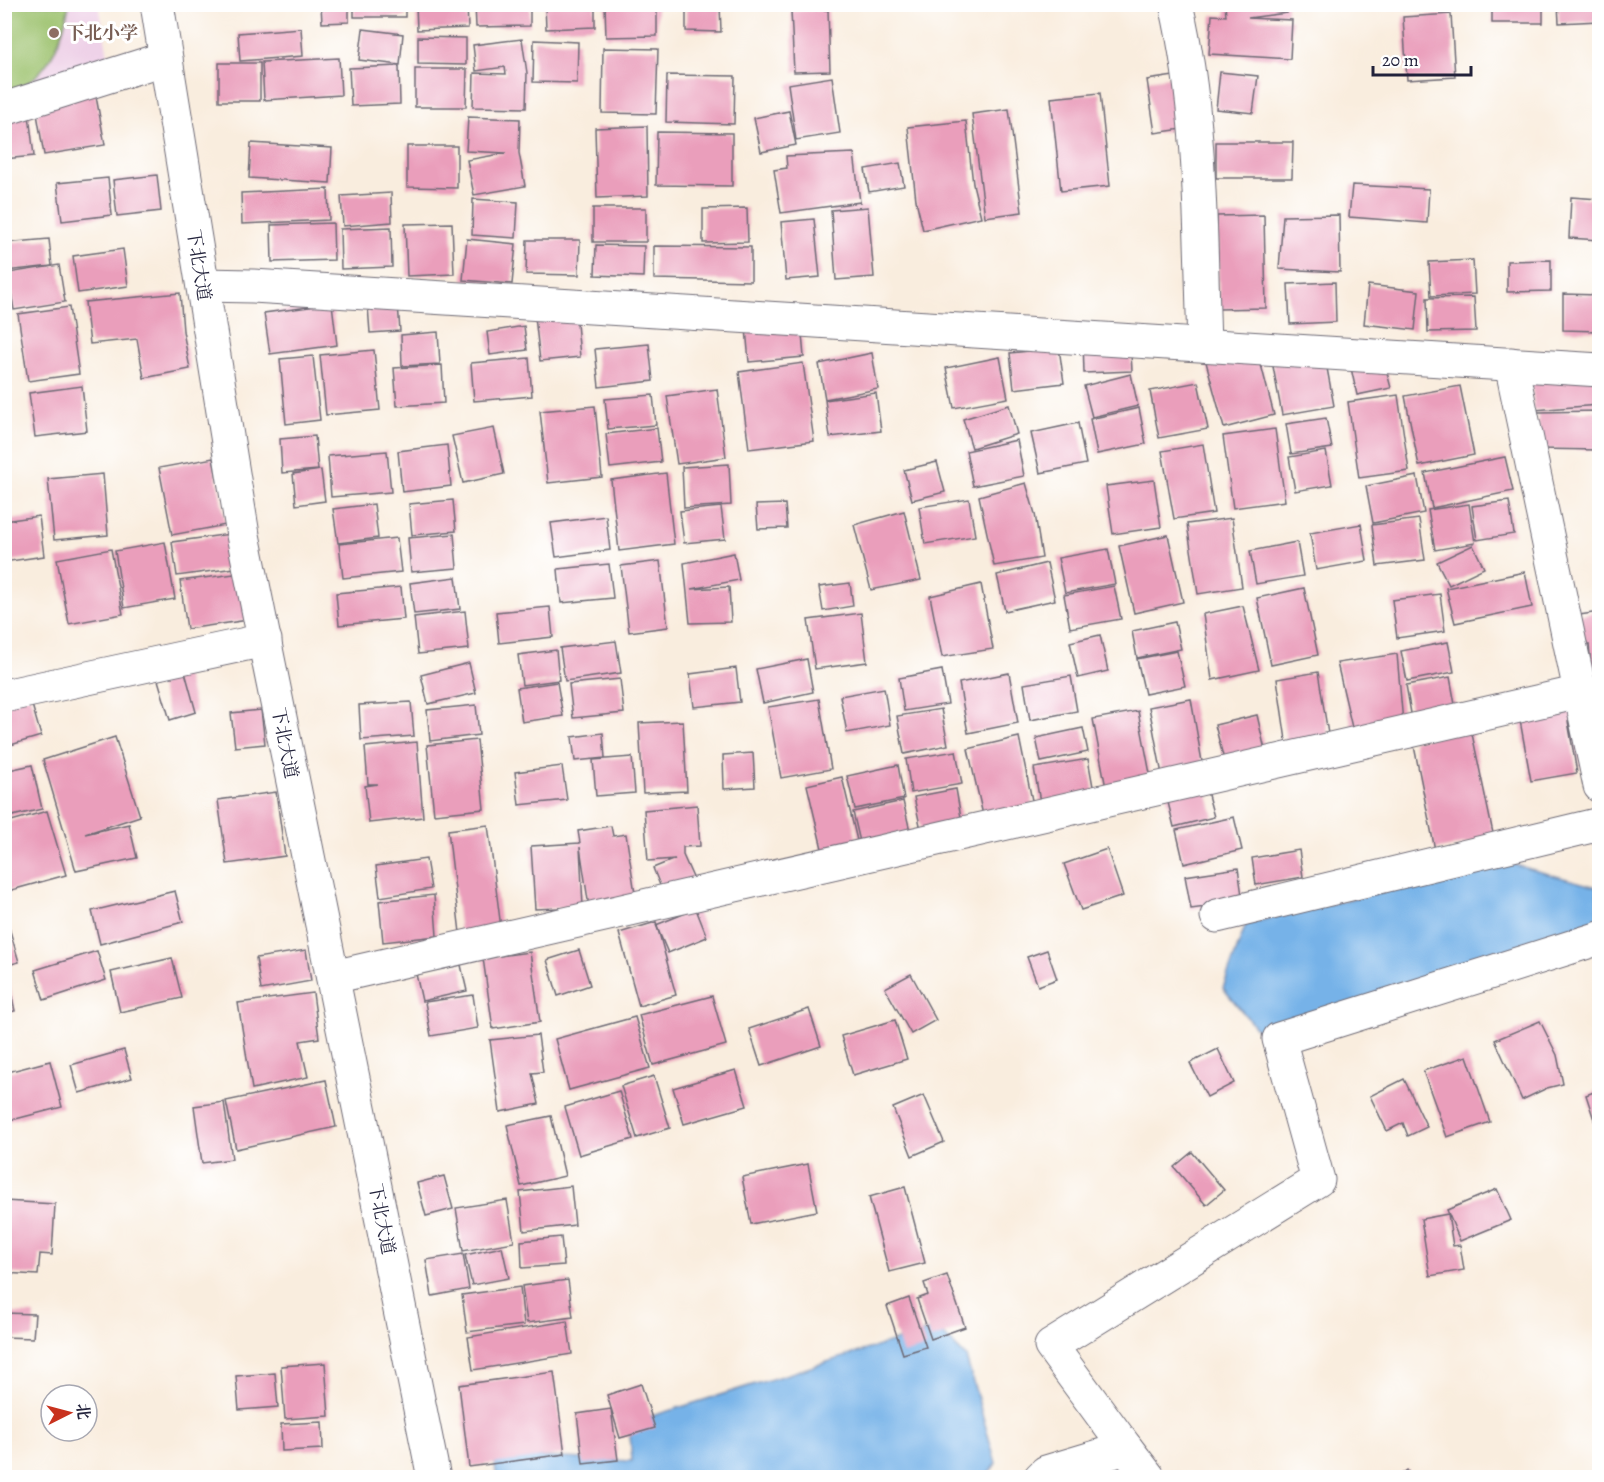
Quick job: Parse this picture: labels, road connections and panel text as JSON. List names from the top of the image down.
{
  "streets": {
    "street": ["下北大道"]
  },
  "places": ["下北小学"],
  "scale_bar": "20 m",
  "north": "right"
}
